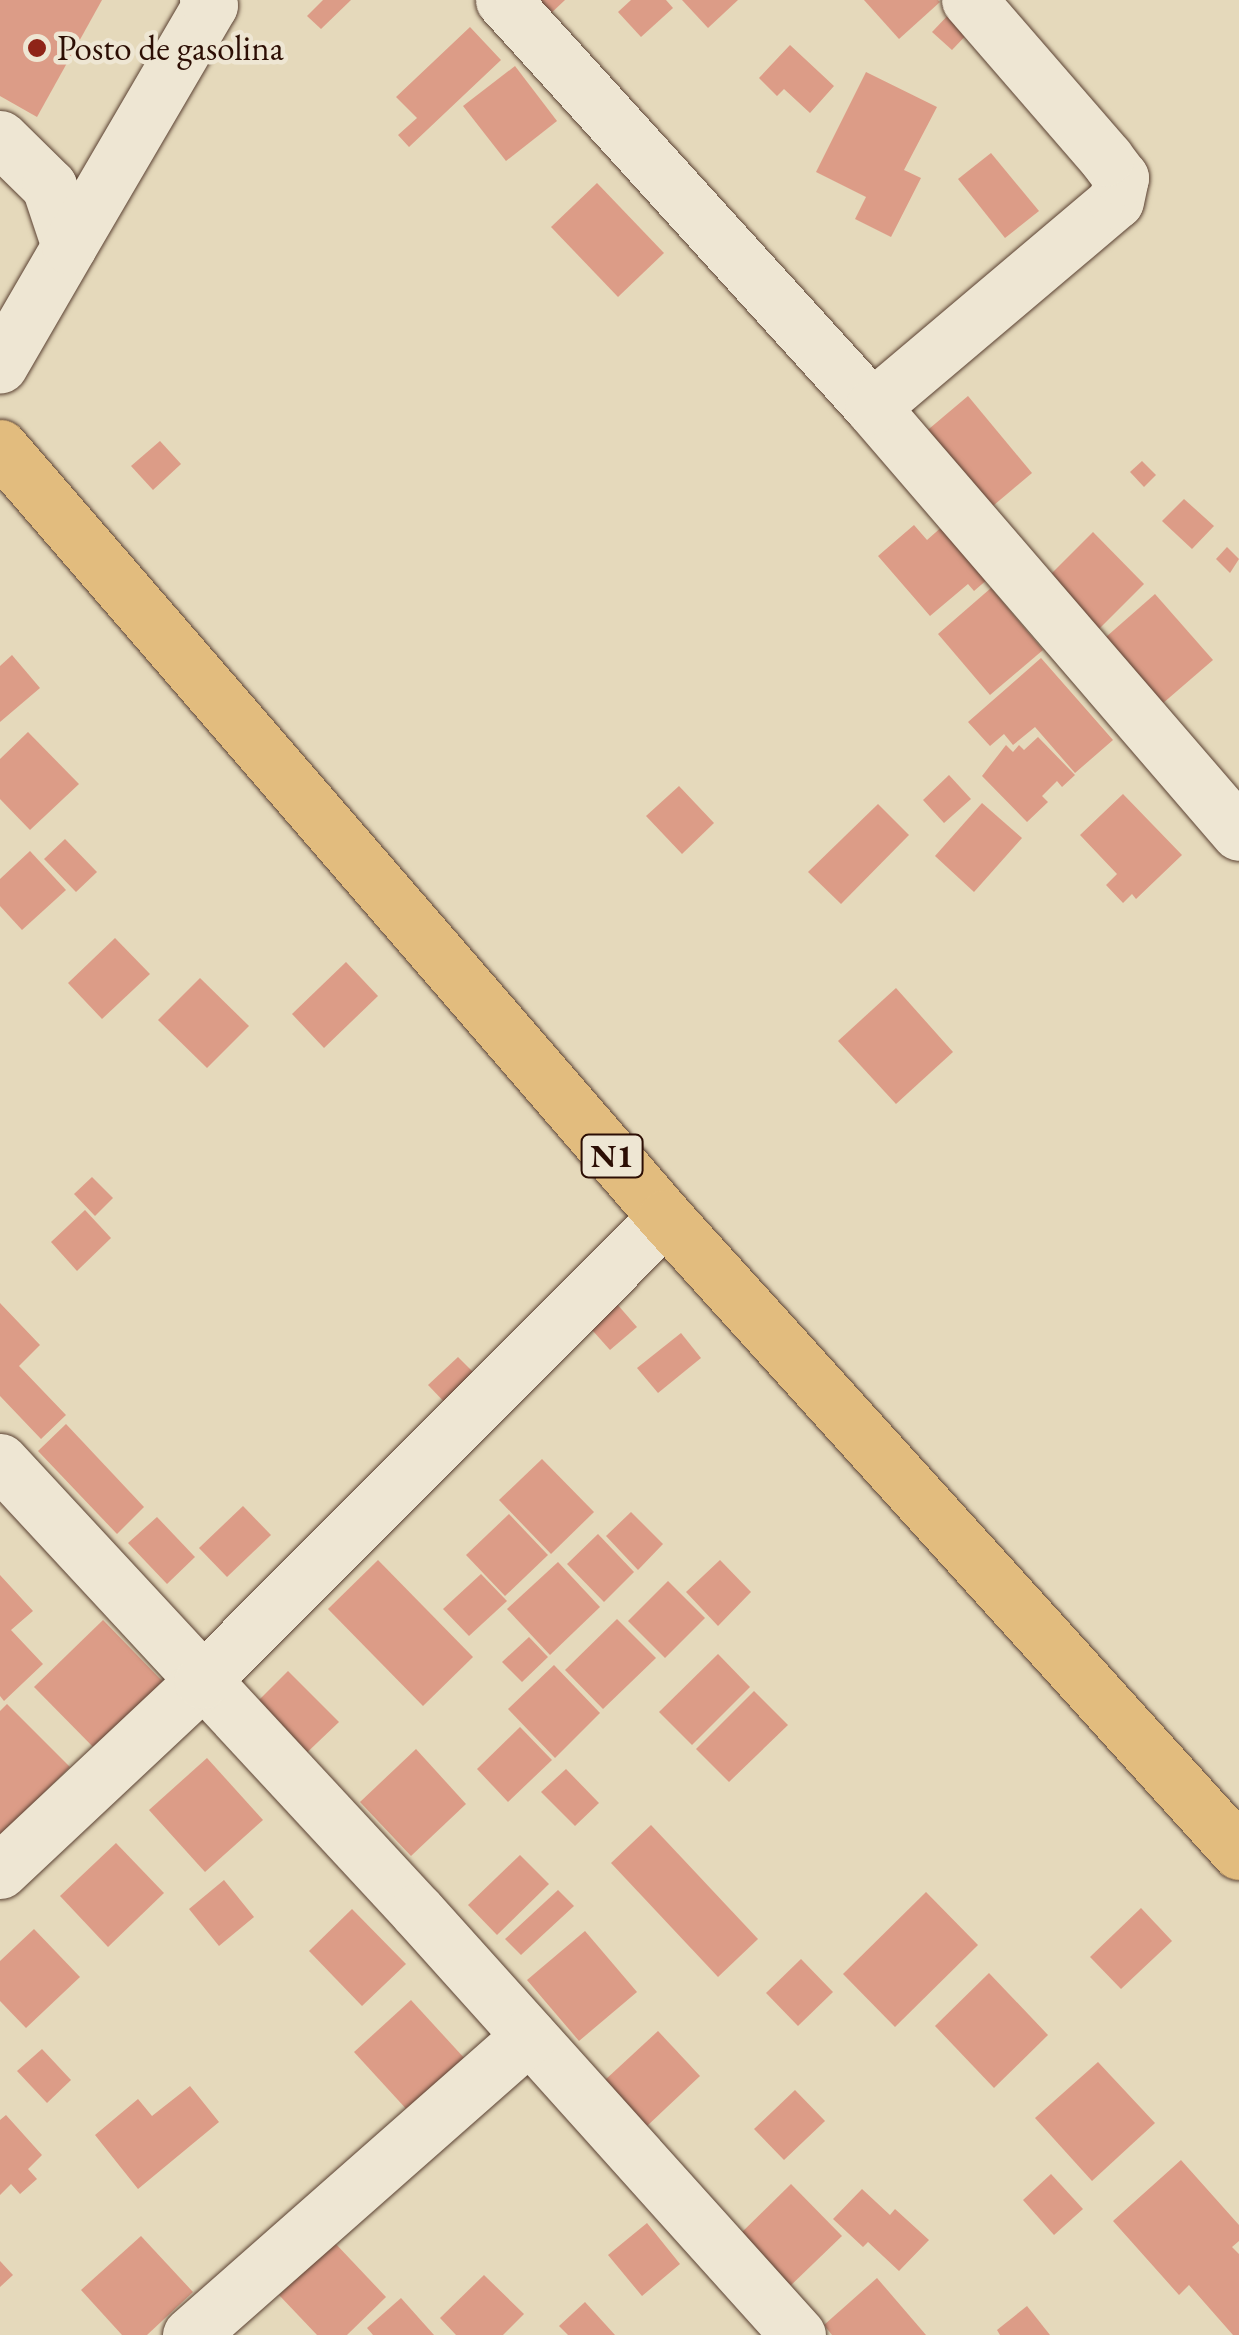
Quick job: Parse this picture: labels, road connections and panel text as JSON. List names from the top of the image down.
{
  "streets": {
    "highway": ["N1"]
  },
  "places": ["Posto de gasolina"]
}
